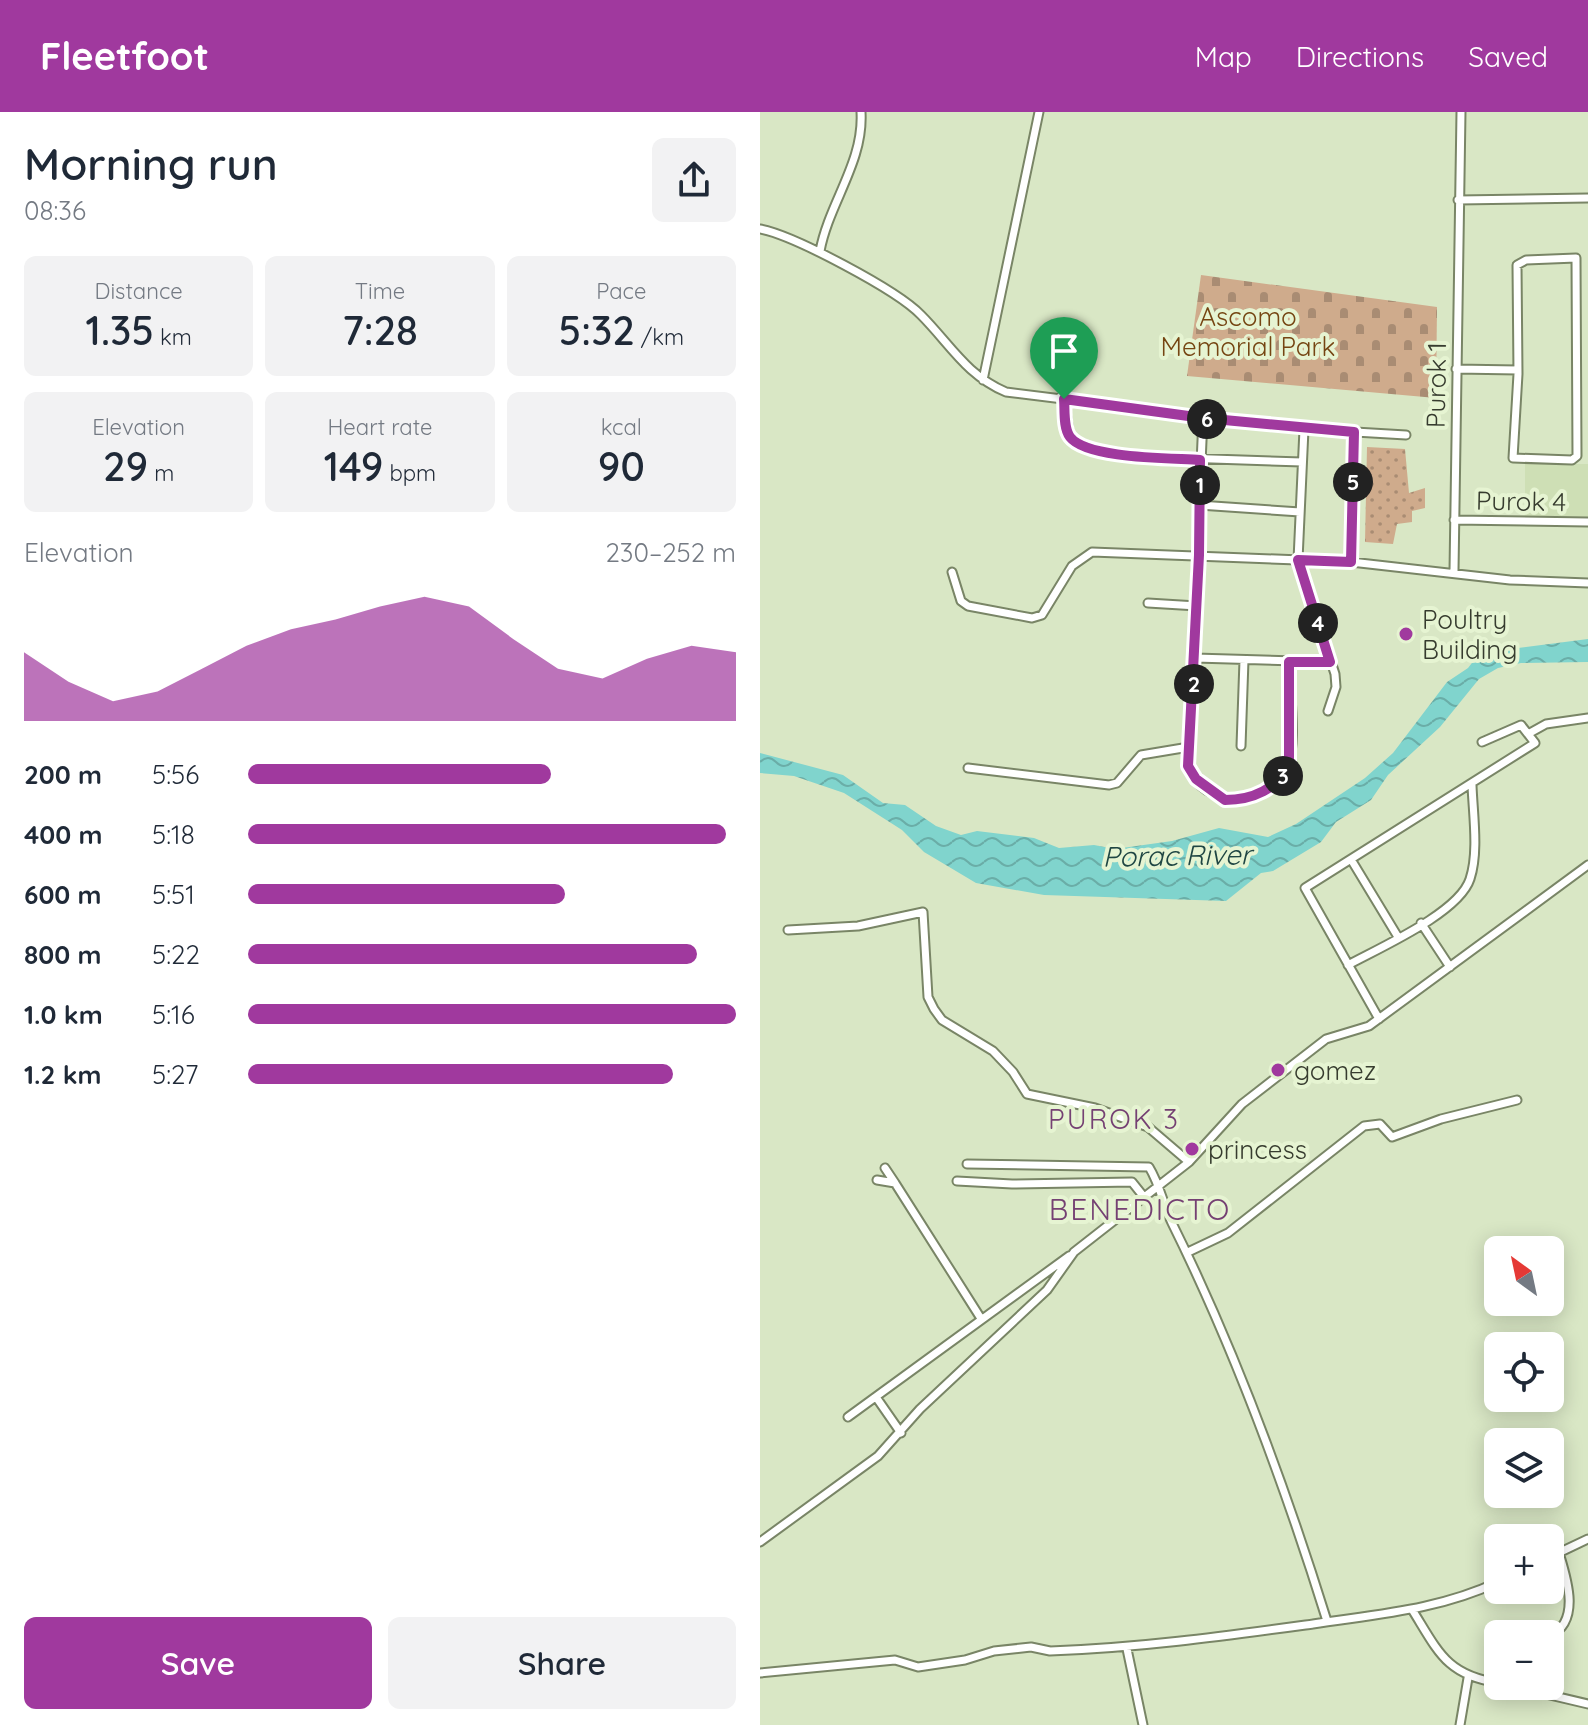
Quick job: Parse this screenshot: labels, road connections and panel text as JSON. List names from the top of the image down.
{
  "streets": {
    "street": ["Purok 1", "Purok 4"]
  },
  "crossings": [
    ["Purok 1", "Purok 4"]
  ],
  "districts": ["PUROK 3", "BENEDICTO"],
  "water": ["Porac River"],
  "parks": ["Ascomo Memorial Park"],
  "places": ["Poultry Building", "gomez", "princess"],
  "north": "top left",
  "page": {
    "header": "Fleetfoot",
    "nav": ["Map", "Directions", "Saved"],
    "heading": ["Morning run", "08:36"],
    "stats": [
      ["Distance", "1.35 km"],
      ["Time", "7:28"],
      ["Pace", "5:32 /km"],
      ["Elevation", "29 m"],
      ["Heart rate", "149 bpm"],
      ["kcal", "90"]
    ],
    "pins": [
      "6",
      "5",
      "1",
      "4",
      "2",
      "3"
    ],
    "chart": ["Elevation", "230–252 m"],
    "list": [
      {
        "name": "200 m",
        "note": "5:56"
      },
      {
        "name": "400 m",
        "note": "5:18"
      },
      {
        "name": "600 m",
        "note": "5:51"
      },
      {
        "name": "800 m",
        "note": "5:22"
      },
      {
        "name": "1.0 km",
        "note": "5:16"
      },
      {
        "name": "1.2 km",
        "note": "5:27"
      }
    ],
    "map_buttons": ["+", "−"],
    "buttons": ["Save", "Share"]
  }
}
